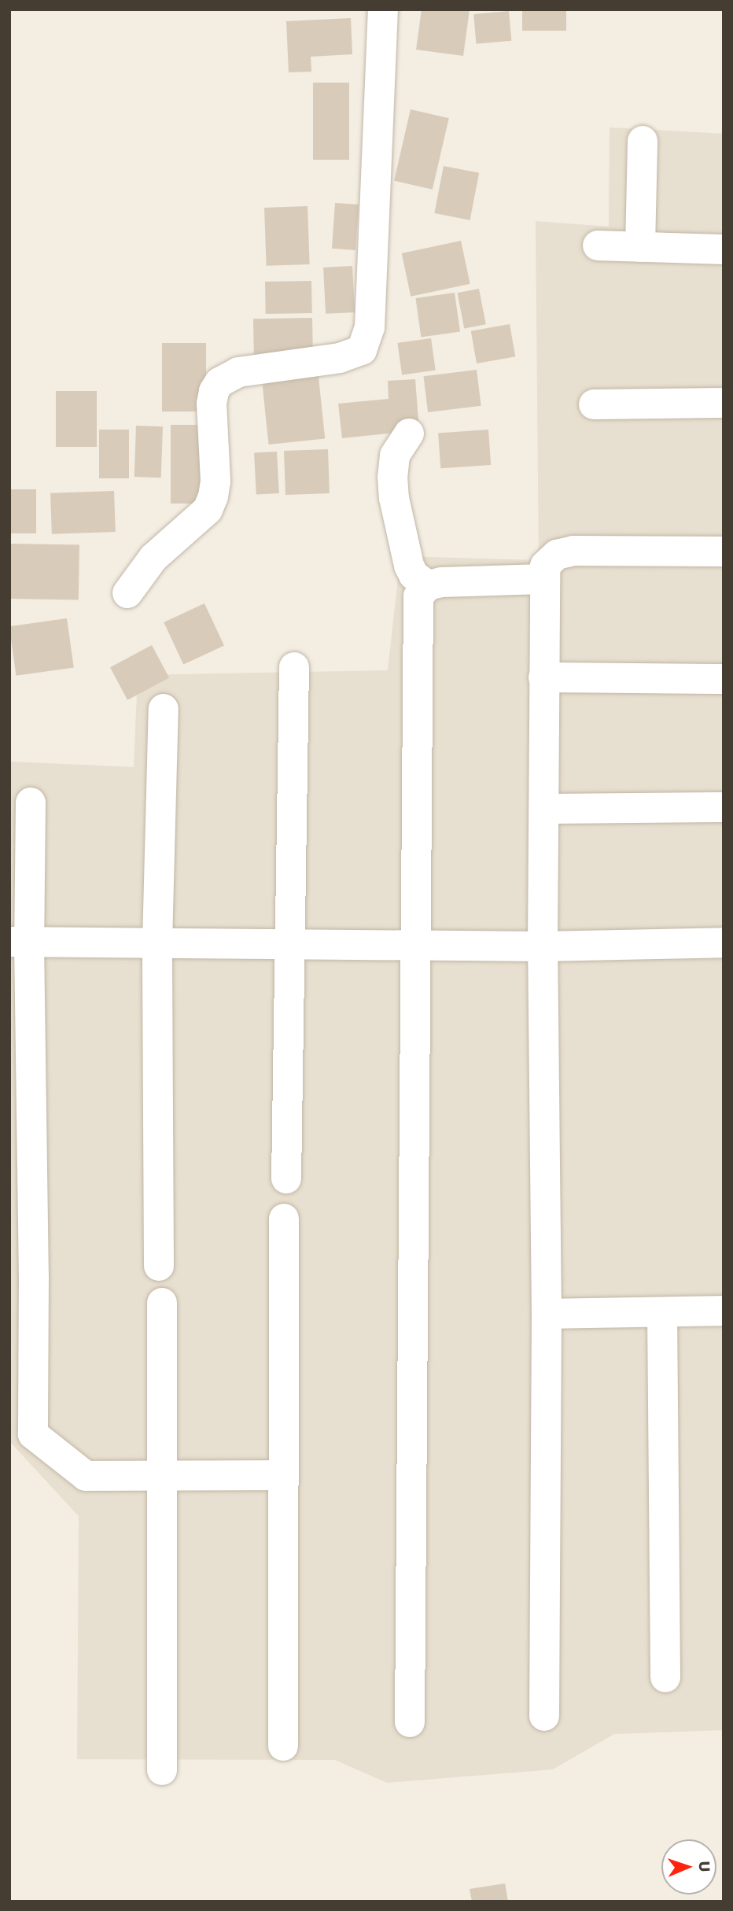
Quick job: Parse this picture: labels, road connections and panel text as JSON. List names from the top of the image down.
{
  "north": "right"
}
